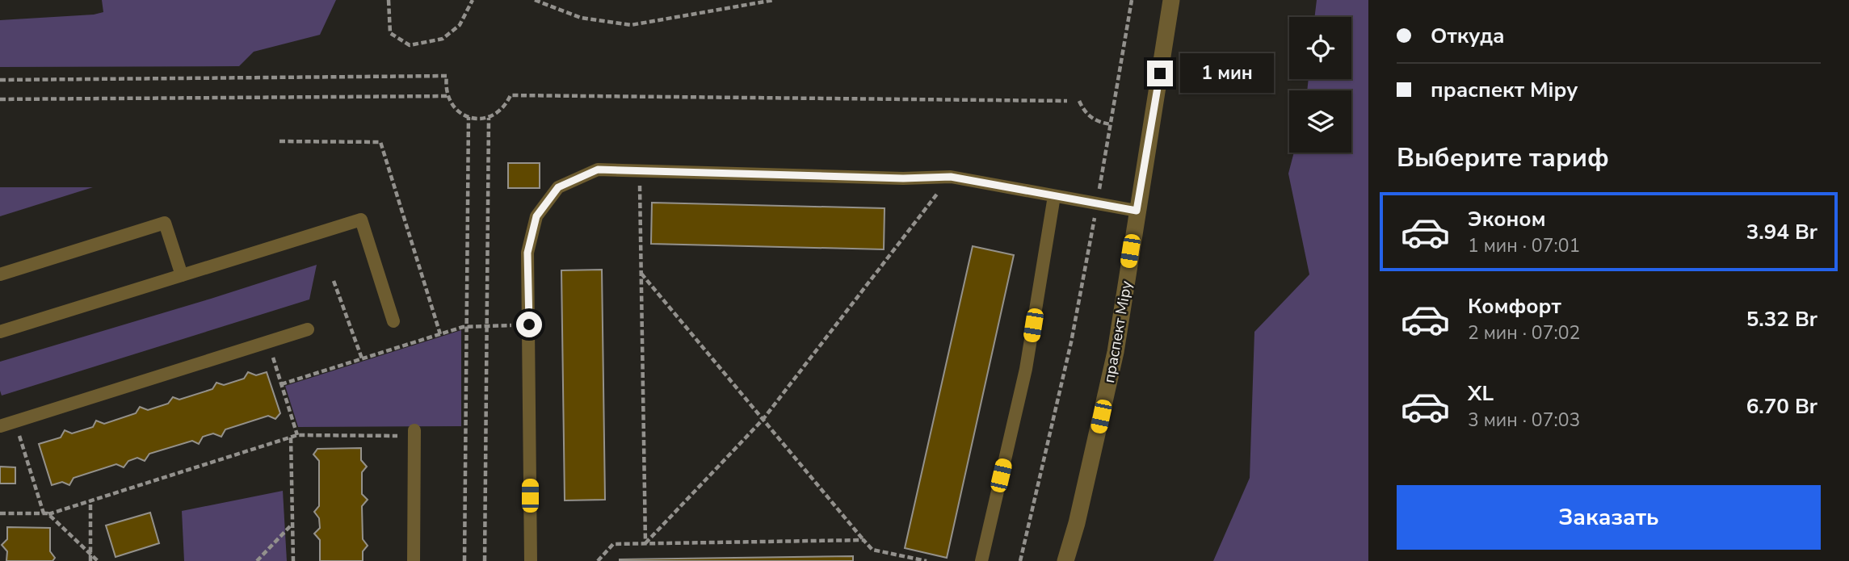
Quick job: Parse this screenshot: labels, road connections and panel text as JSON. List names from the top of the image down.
{
  "streets": {
    "street": ["праспект Міру"]
  },
  "page": {
    "banner": ["Откуда", "праспект Міру"],
    "bubble": "1 мин",
    "heading": "Выберите тариф",
    "list": [
      {
        "name": "Эконом",
        "note": "1 мин · 07:01",
        "value": "3.94 Br"
      },
      {
        "name": "Комфорт",
        "note": "2 мин · 07:02",
        "value": "5.32 Br"
      },
      {
        "name": "XL",
        "note": "3 мин · 07:03",
        "value": "6.70 Br"
      }
    ],
    "buttons": "Заказать"
  }
}
